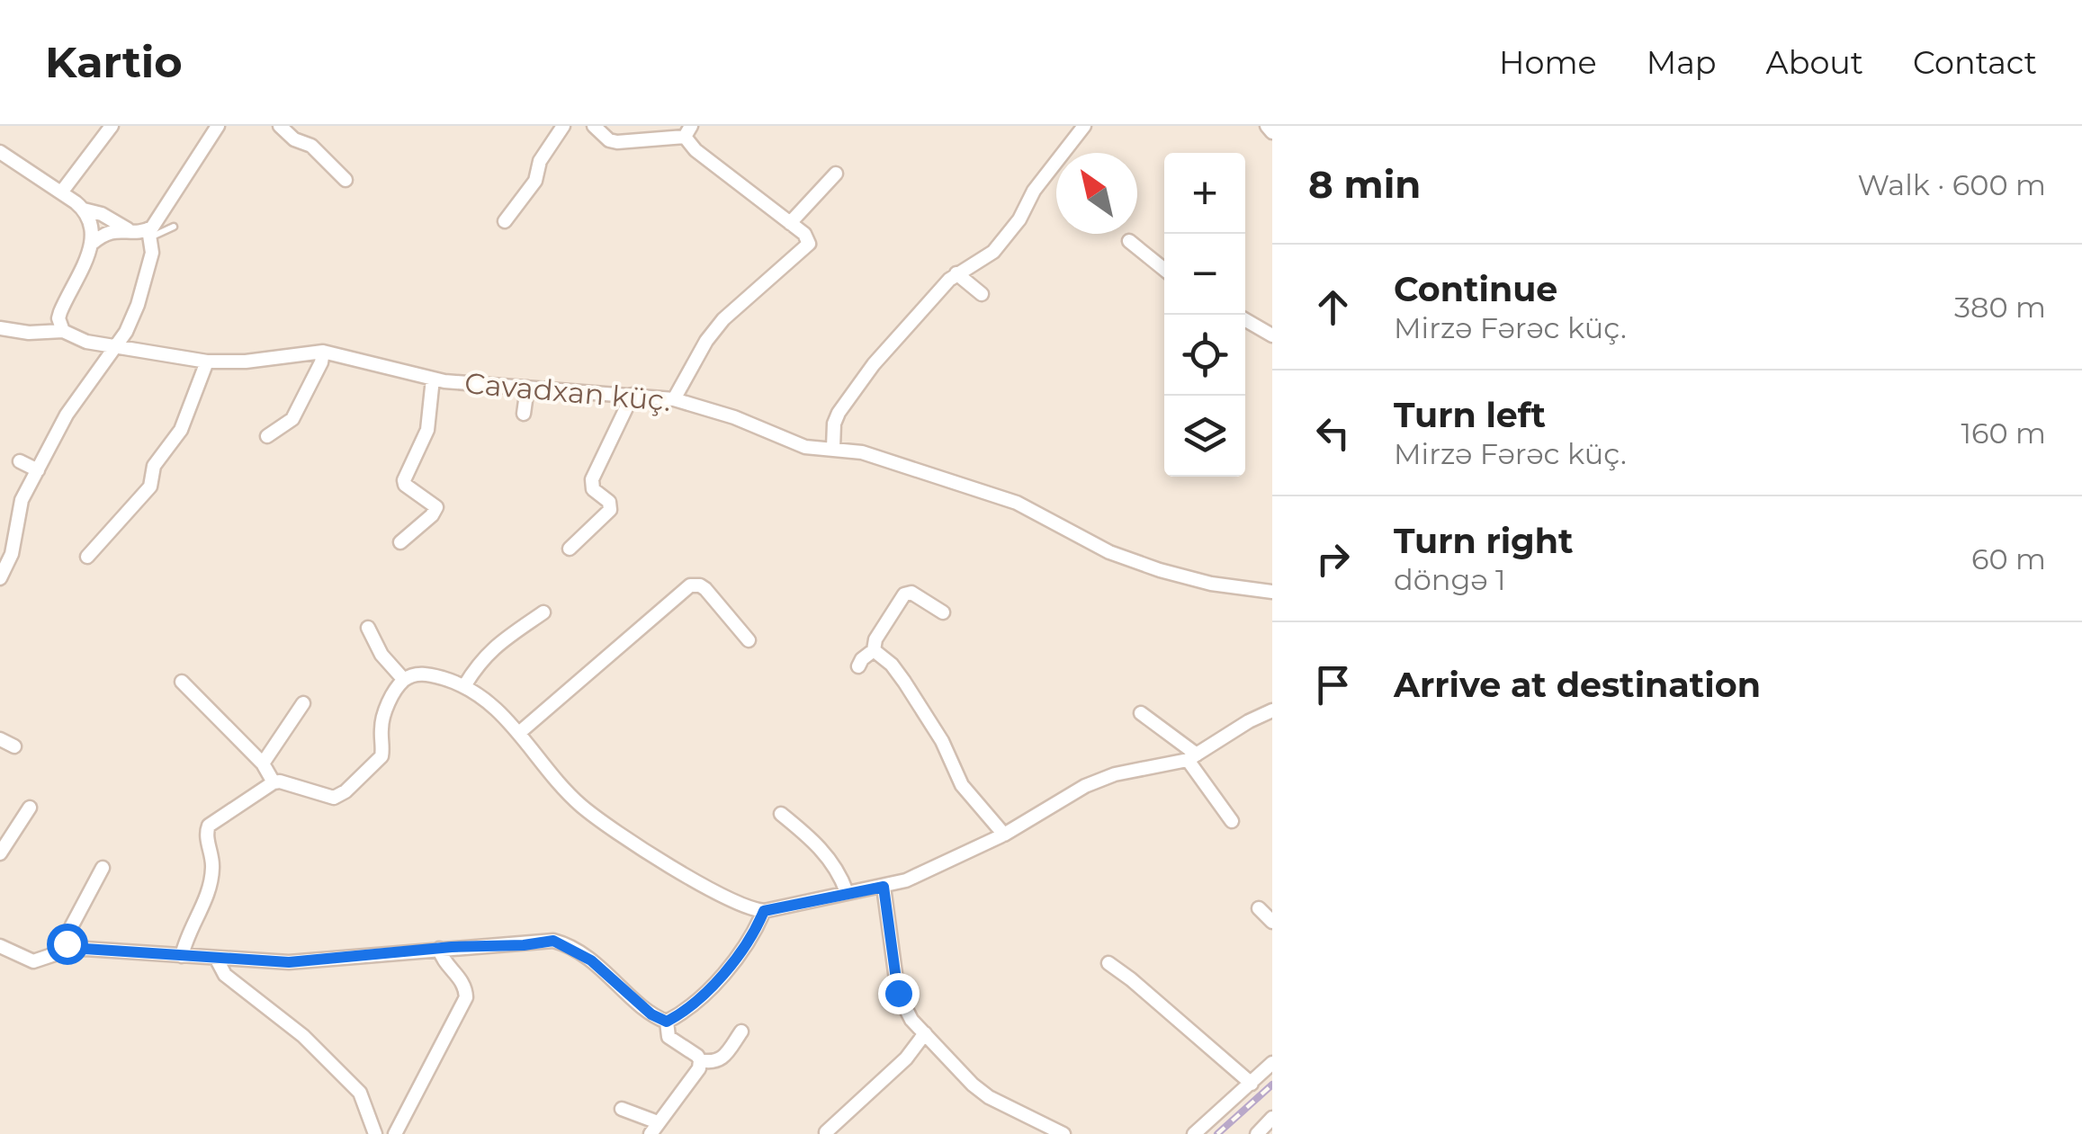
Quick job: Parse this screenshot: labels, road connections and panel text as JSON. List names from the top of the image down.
{
  "streets": {
    "street": ["Cavadxan küç."]
  },
  "north": "top left",
  "page": {
    "header": "Kartio",
    "nav": [
      "Home",
      "Map",
      "About",
      "Contact"
    ],
    "heading": ["8 min", "Walk · 600 m"],
    "map_buttons": ["+", "−"],
    "list": [
      ["Continue", "Mirzə Fərəc küç.", "380 m"],
      ["Turn left", "Mirzə Fərəc küç.", "160 m"],
      ["Turn right", "döngə 1", "60 m"],
      "Arrive at destination"
    ]
  }
}
